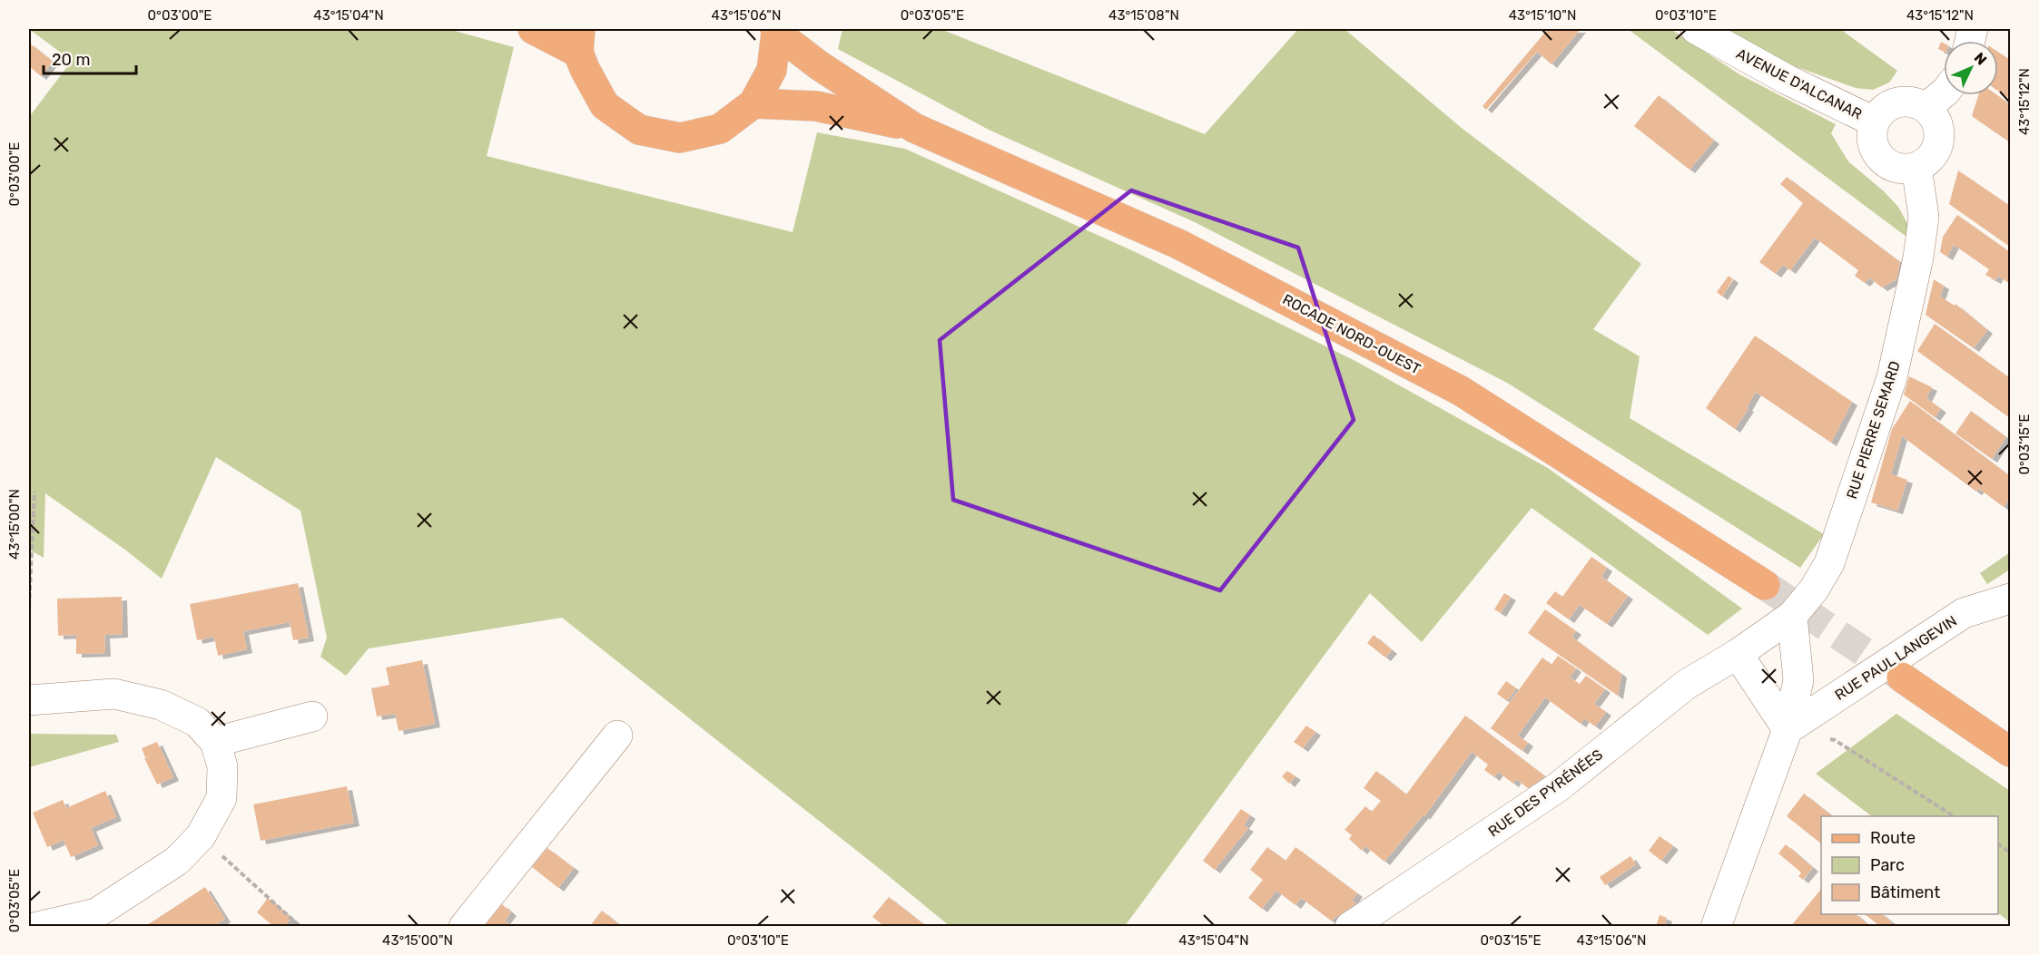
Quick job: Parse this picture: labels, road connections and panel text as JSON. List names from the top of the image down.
{
  "streets": {
    "main road": ["ROCADE NORD-OUEST"],
    "street": [
      "AVENUE D'ALCANAR",
      "RUE PIERRE SEMARD",
      "RUE PAUL LANGEVIN",
      "RUE DES PYRÉNÉES"
    ]
  },
  "crossings": [
    ["AVENUE D'ALCANAR", "RUE PIERRE SEMARD"],
    ["RUE PIERRE SEMARD", "RUE DES PYRÉNÉES"]
  ],
  "legend": ["Route", "Parc", "Bâtiment"],
  "scale_bar": "20 m",
  "north": "top right",
  "coordinates": [
    "0°03'00\"E",
    "43°15'04\"N",
    "43°15'06\"N",
    "0°03'05\"E",
    "43°15'08\"N",
    "43°15'10\"N",
    "0°03'10\"E",
    "43°15'12\"N",
    "0°03'15\"E",
    "43°15'00\"N"
  ]
}
